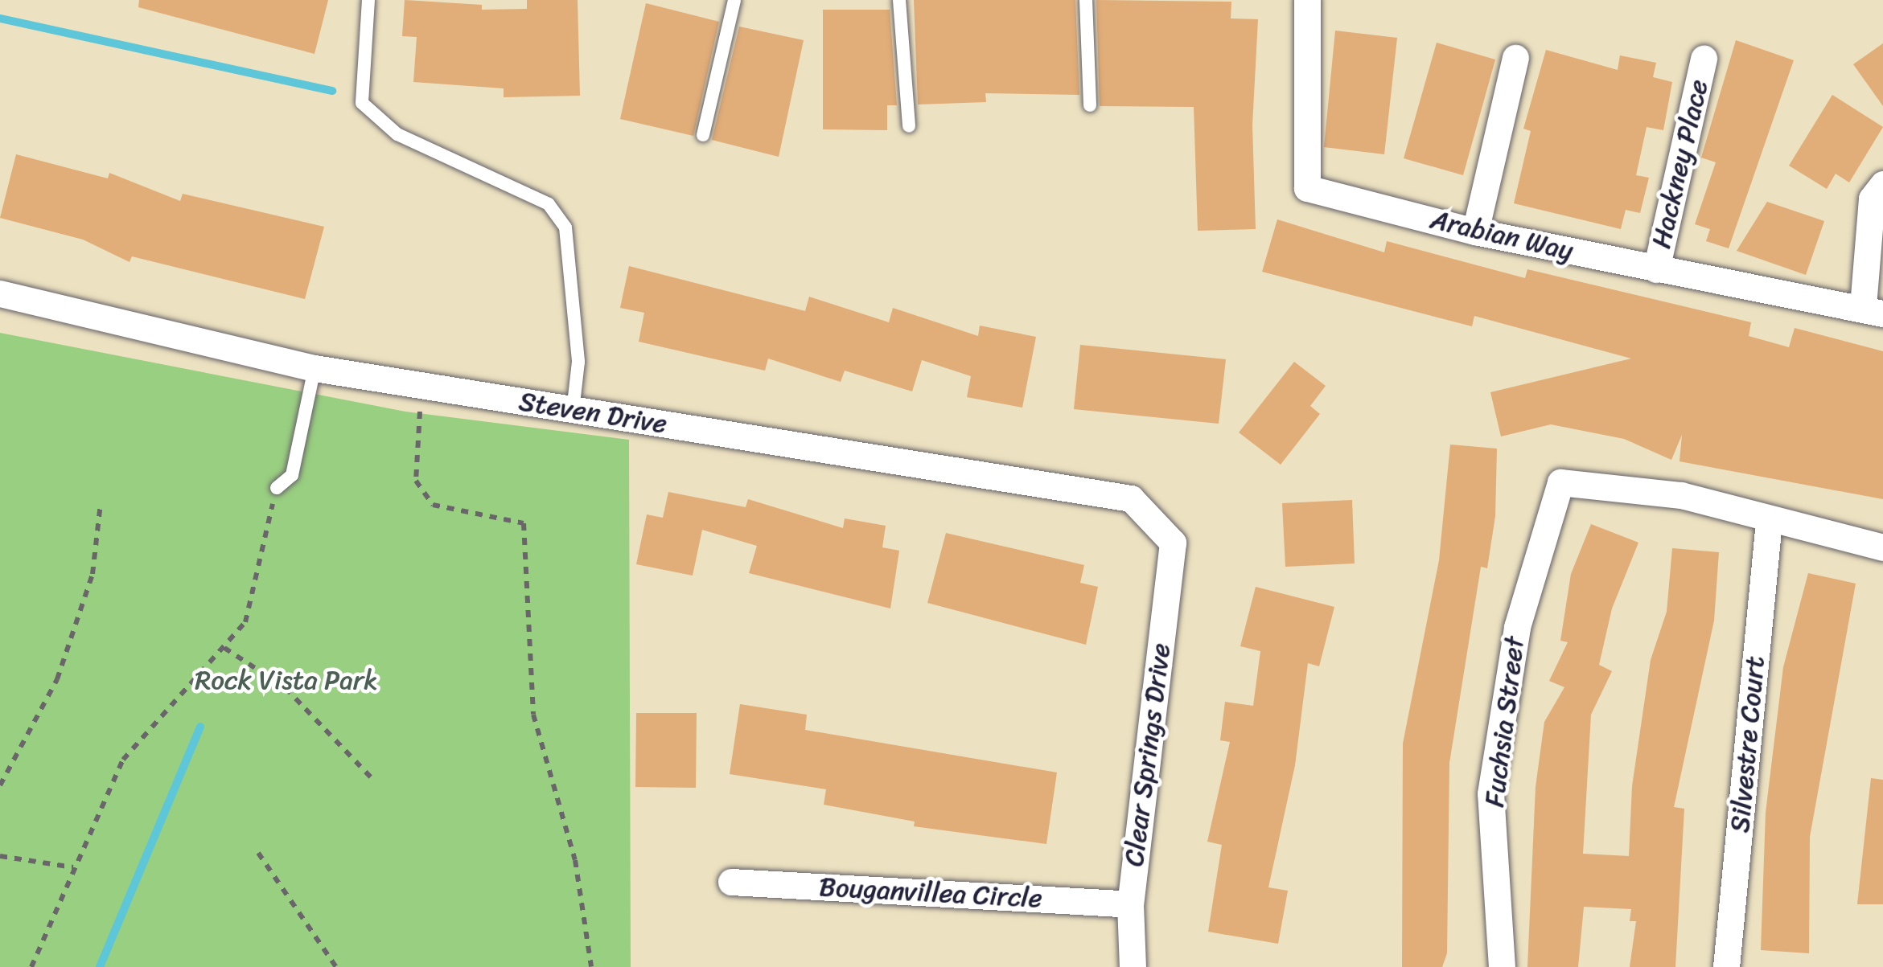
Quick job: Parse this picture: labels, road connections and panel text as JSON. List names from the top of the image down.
{
  "streets": {
    "street": [
      "Hackney Place",
      "Arabian Way",
      "Steven Drive",
      "Fuchsia Street",
      "Silvestre Court",
      "Clear Springs Drive",
      "Bouganvillea Circle"
    ]
  },
  "crossings": [
    ["Hackney Place", "Arabian Way"],
    ["Steven Drive", "Clear Springs Drive"],
    ["Fuchsia Street", "Silvestre Court"],
    ["Clear Springs Drive", "Bouganvillea Circle"]
  ],
  "parks": ["Rock Vista Park"]
}
